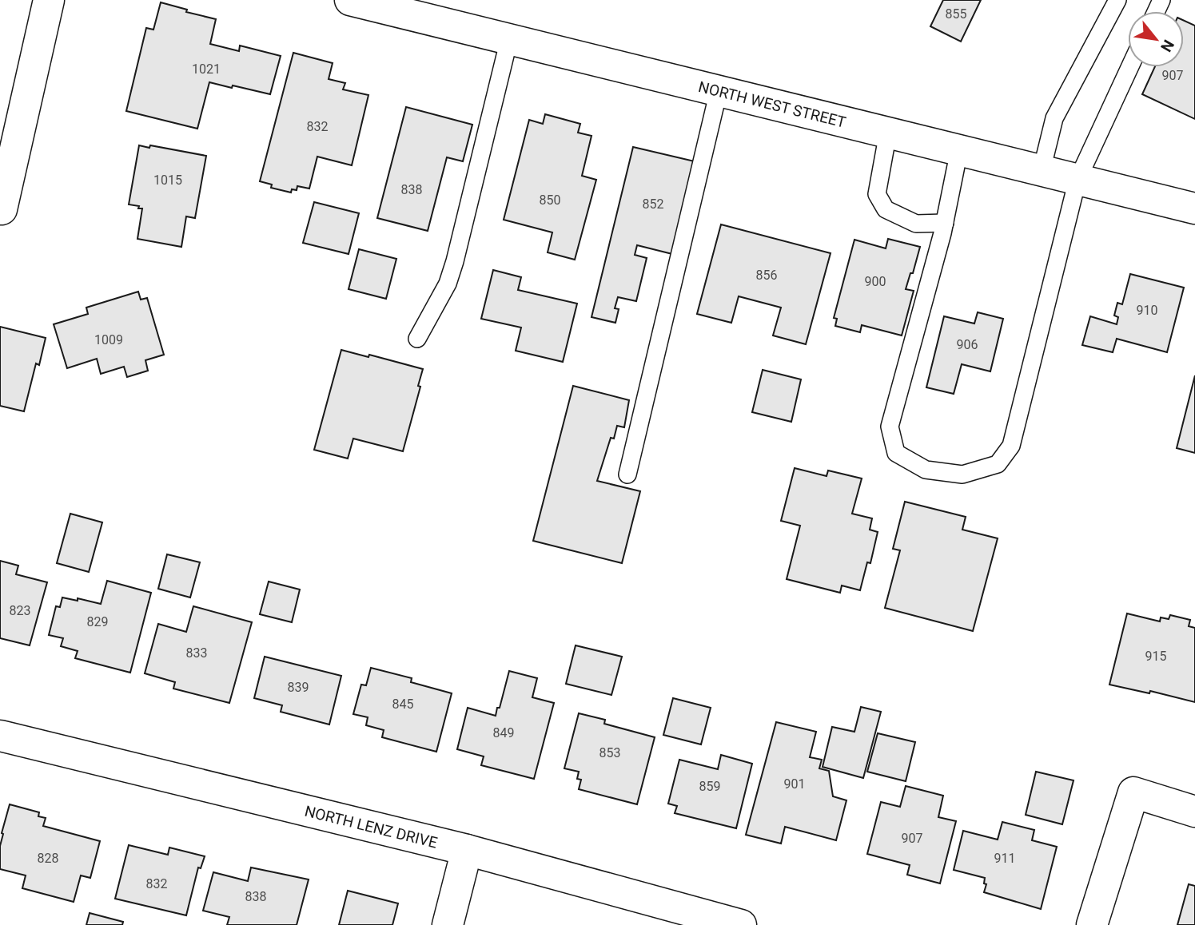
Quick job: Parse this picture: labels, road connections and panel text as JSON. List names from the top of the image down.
{
  "streets": {
    "street": ["NORTH WEST STREET", "NORTH LENZ DRIVE"]
  },
  "house_numbers": [
    "855",
    "1021",
    "907",
    "832",
    "1015",
    "838",
    "850",
    "852",
    "856",
    "900",
    "910",
    "1009",
    "906",
    "823",
    "829",
    "833",
    "915",
    "839",
    "845",
    "849",
    "853",
    "901",
    "859",
    "907",
    "828",
    "911",
    "832",
    "838"
  ],
  "north": "bottom right"
}
